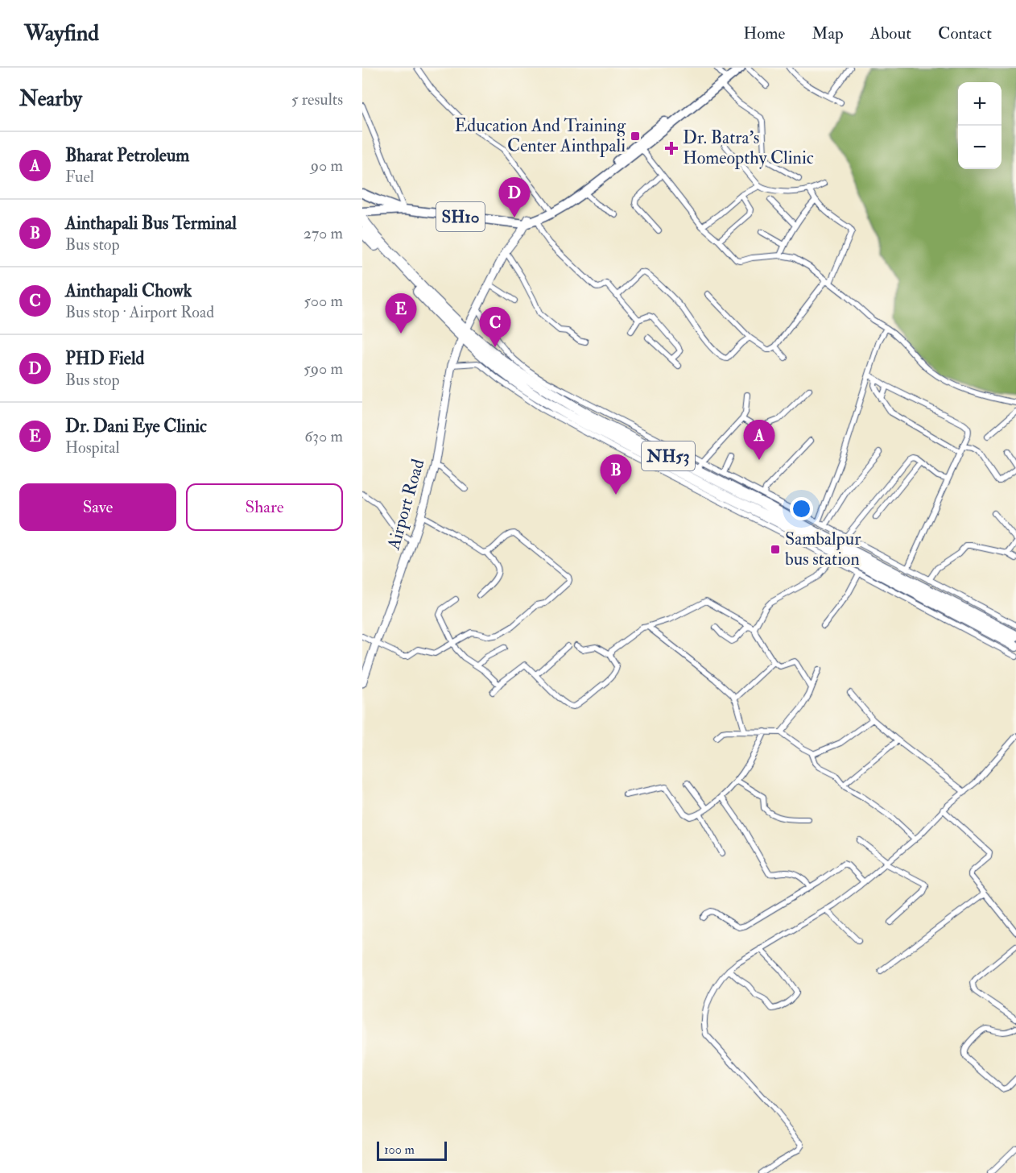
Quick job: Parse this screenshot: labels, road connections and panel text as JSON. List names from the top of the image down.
{
  "streets": {
    "highway": ["NH53"],
    "main road": ["SH10", "Airport Road"]
  },
  "crossings": [
    ["SH10", "Airport Road"],
    ["NH53", "Airport Road"]
  ],
  "places": {
    "transit": ["Education And Training Center Ainthpali", "Sambalpur bus station"],
    "health": ["Dr. Batra's Homeopthy Clinic"]
  },
  "scale_bar": "100 m",
  "page": {
    "header": "Wayfind",
    "nav": [
      "Home",
      "Map",
      "About",
      "Contact"
    ],
    "heading": ["Nearby", "5 results"],
    "map_buttons": ["+", "−"],
    "list": [
      {
        "mark": "A",
        "name": "Bharat Petroleum",
        "note": "Fuel",
        "value": "90 m"
      },
      {
        "mark": "B",
        "name": "Ainthapali Bus Terminal",
        "note": "Bus stop",
        "value": "270 m"
      },
      {
        "mark": "C",
        "name": "Ainthapali Chowk",
        "note": "Bus stop · Airport Road",
        "value": "500 m"
      },
      {
        "mark": "D",
        "name": "PHD Field",
        "note": "Bus stop",
        "value": "590 m"
      },
      {
        "mark": "E",
        "name": "Dr. Dani Eye Clinic",
        "note": "Hospital",
        "value": "630 m"
      }
    ],
    "pins": [
      "D",
      "E",
      "C",
      "A",
      "B"
    ],
    "buttons": ["Save", "Share"],
    "scale": "100 m"
  }
}
